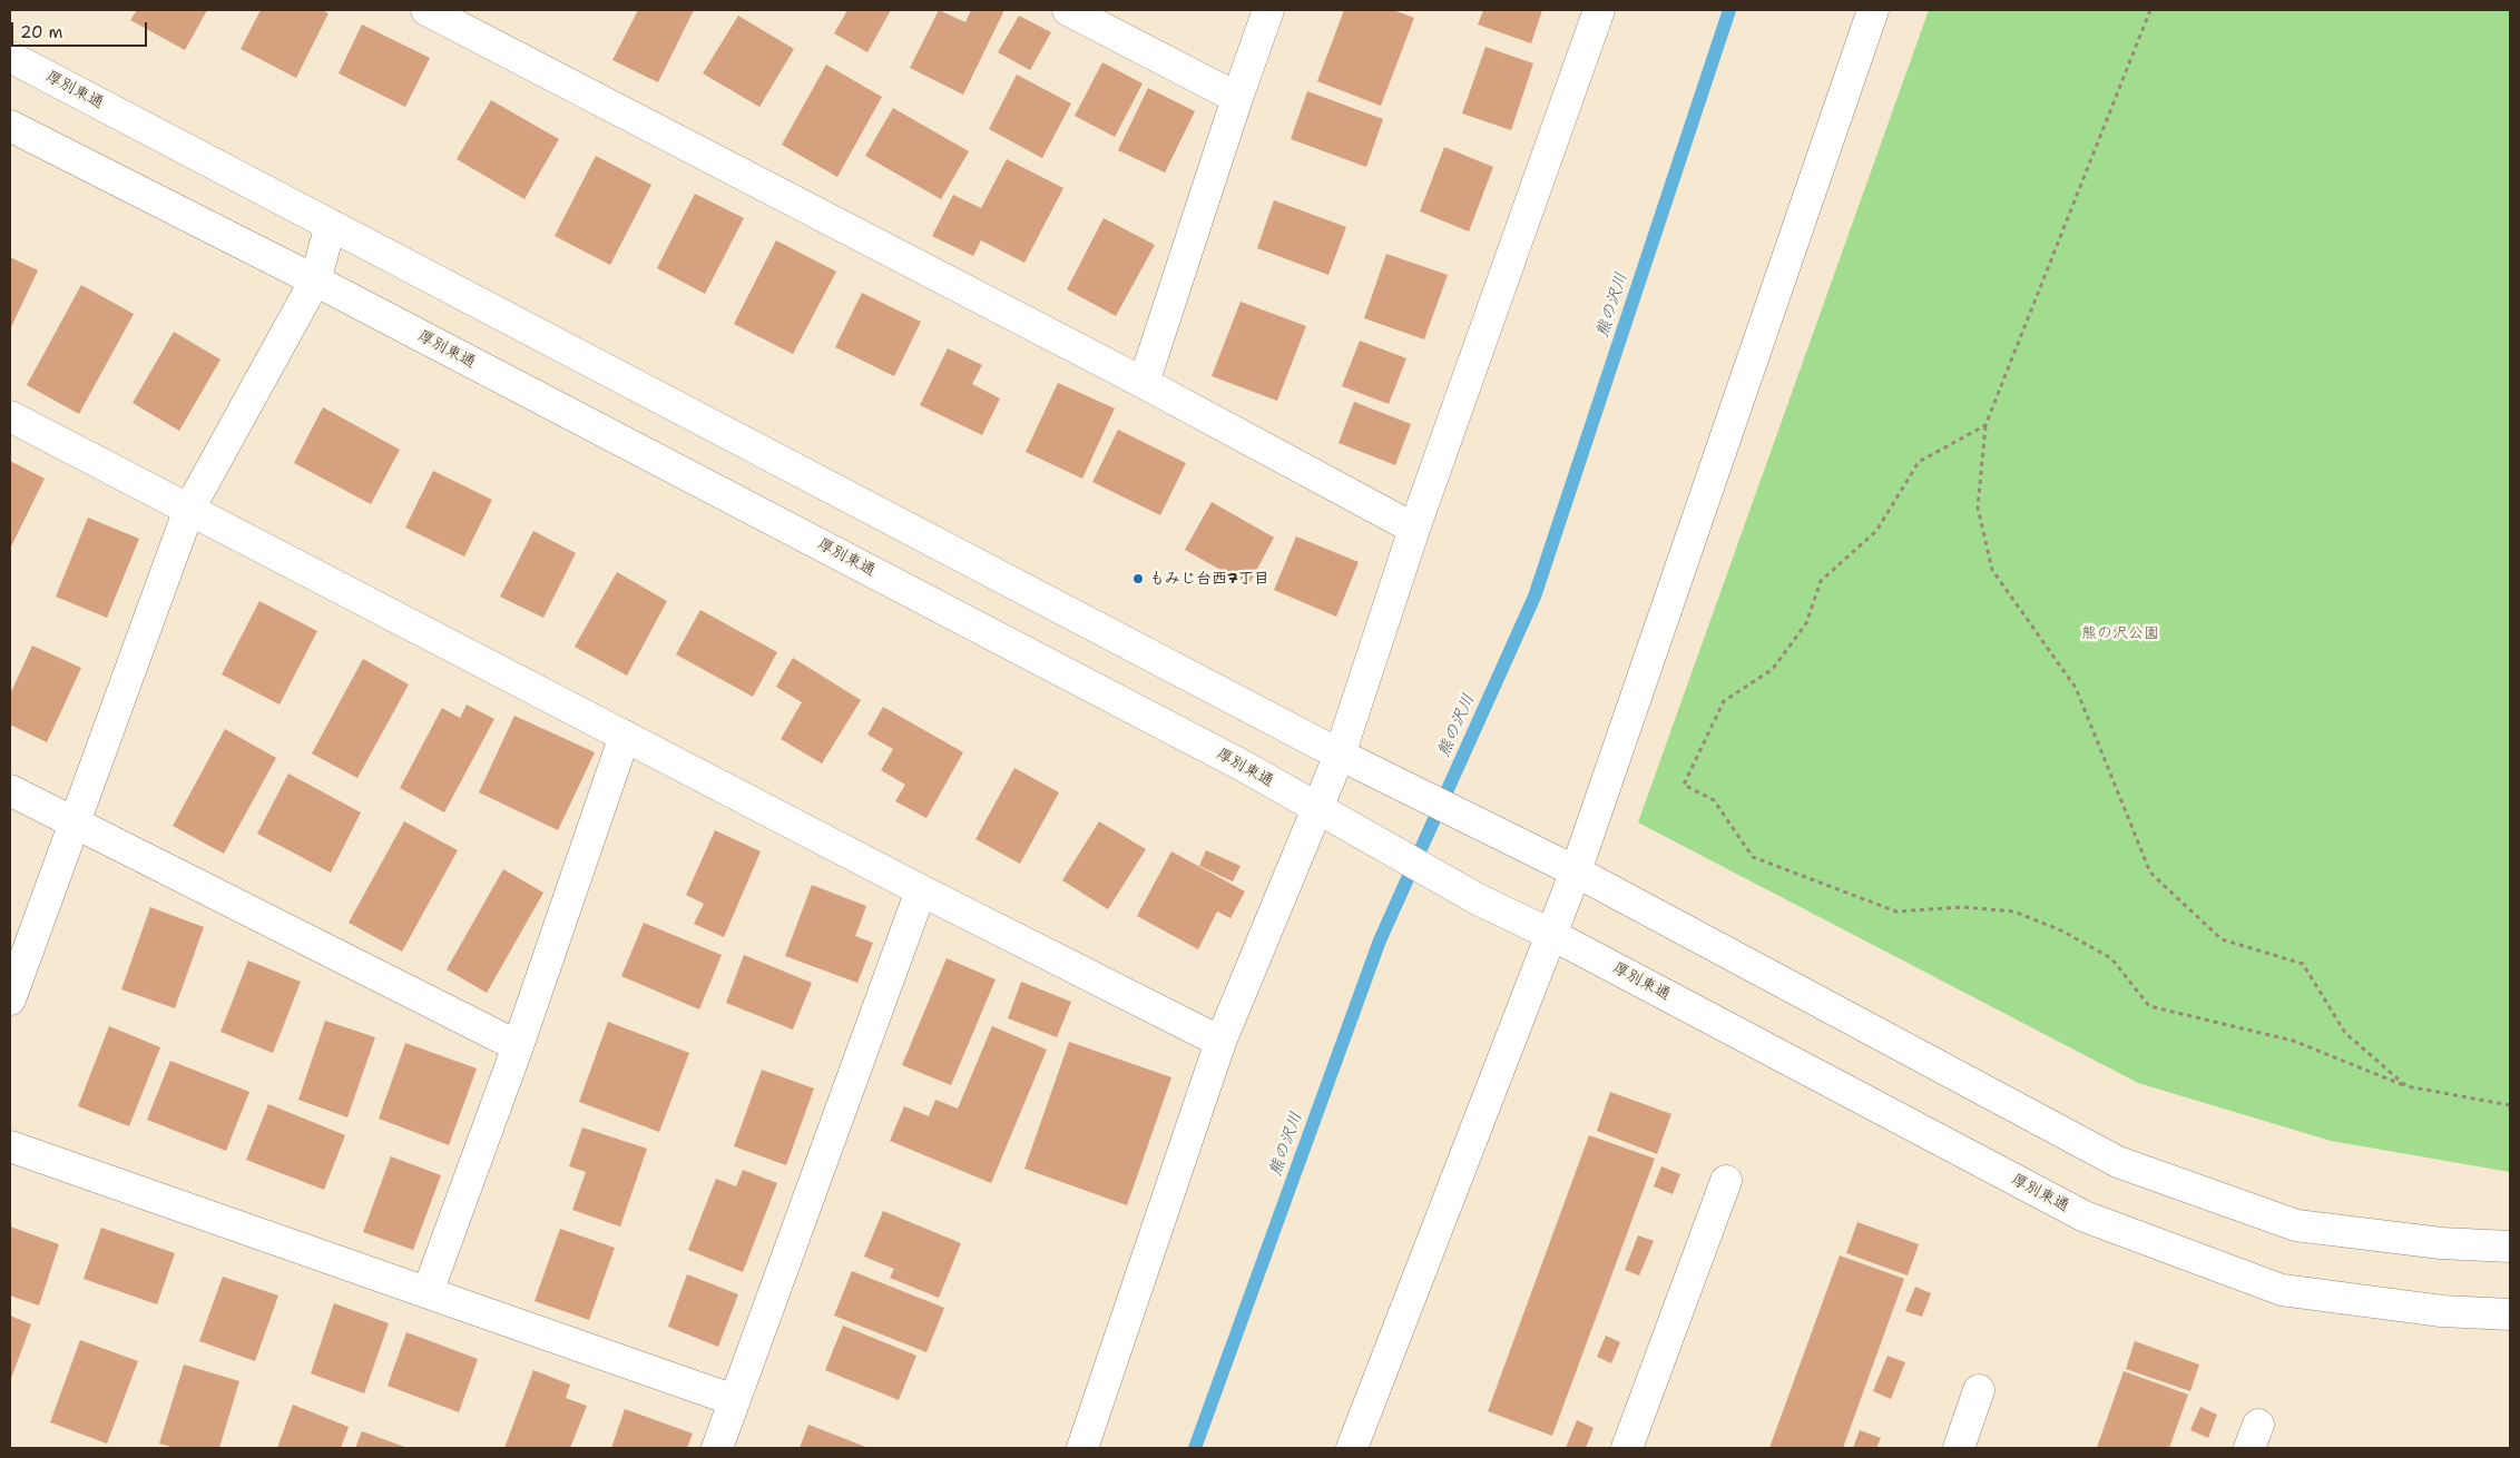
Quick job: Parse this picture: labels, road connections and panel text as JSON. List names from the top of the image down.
{
  "streets": {
    "street": ["厚別東通"]
  },
  "water": ["熊の沢川"],
  "parks": ["熊の沢公園"],
  "places": ["もみじ台西7丁目"],
  "scale_bar": "20 m"
}
